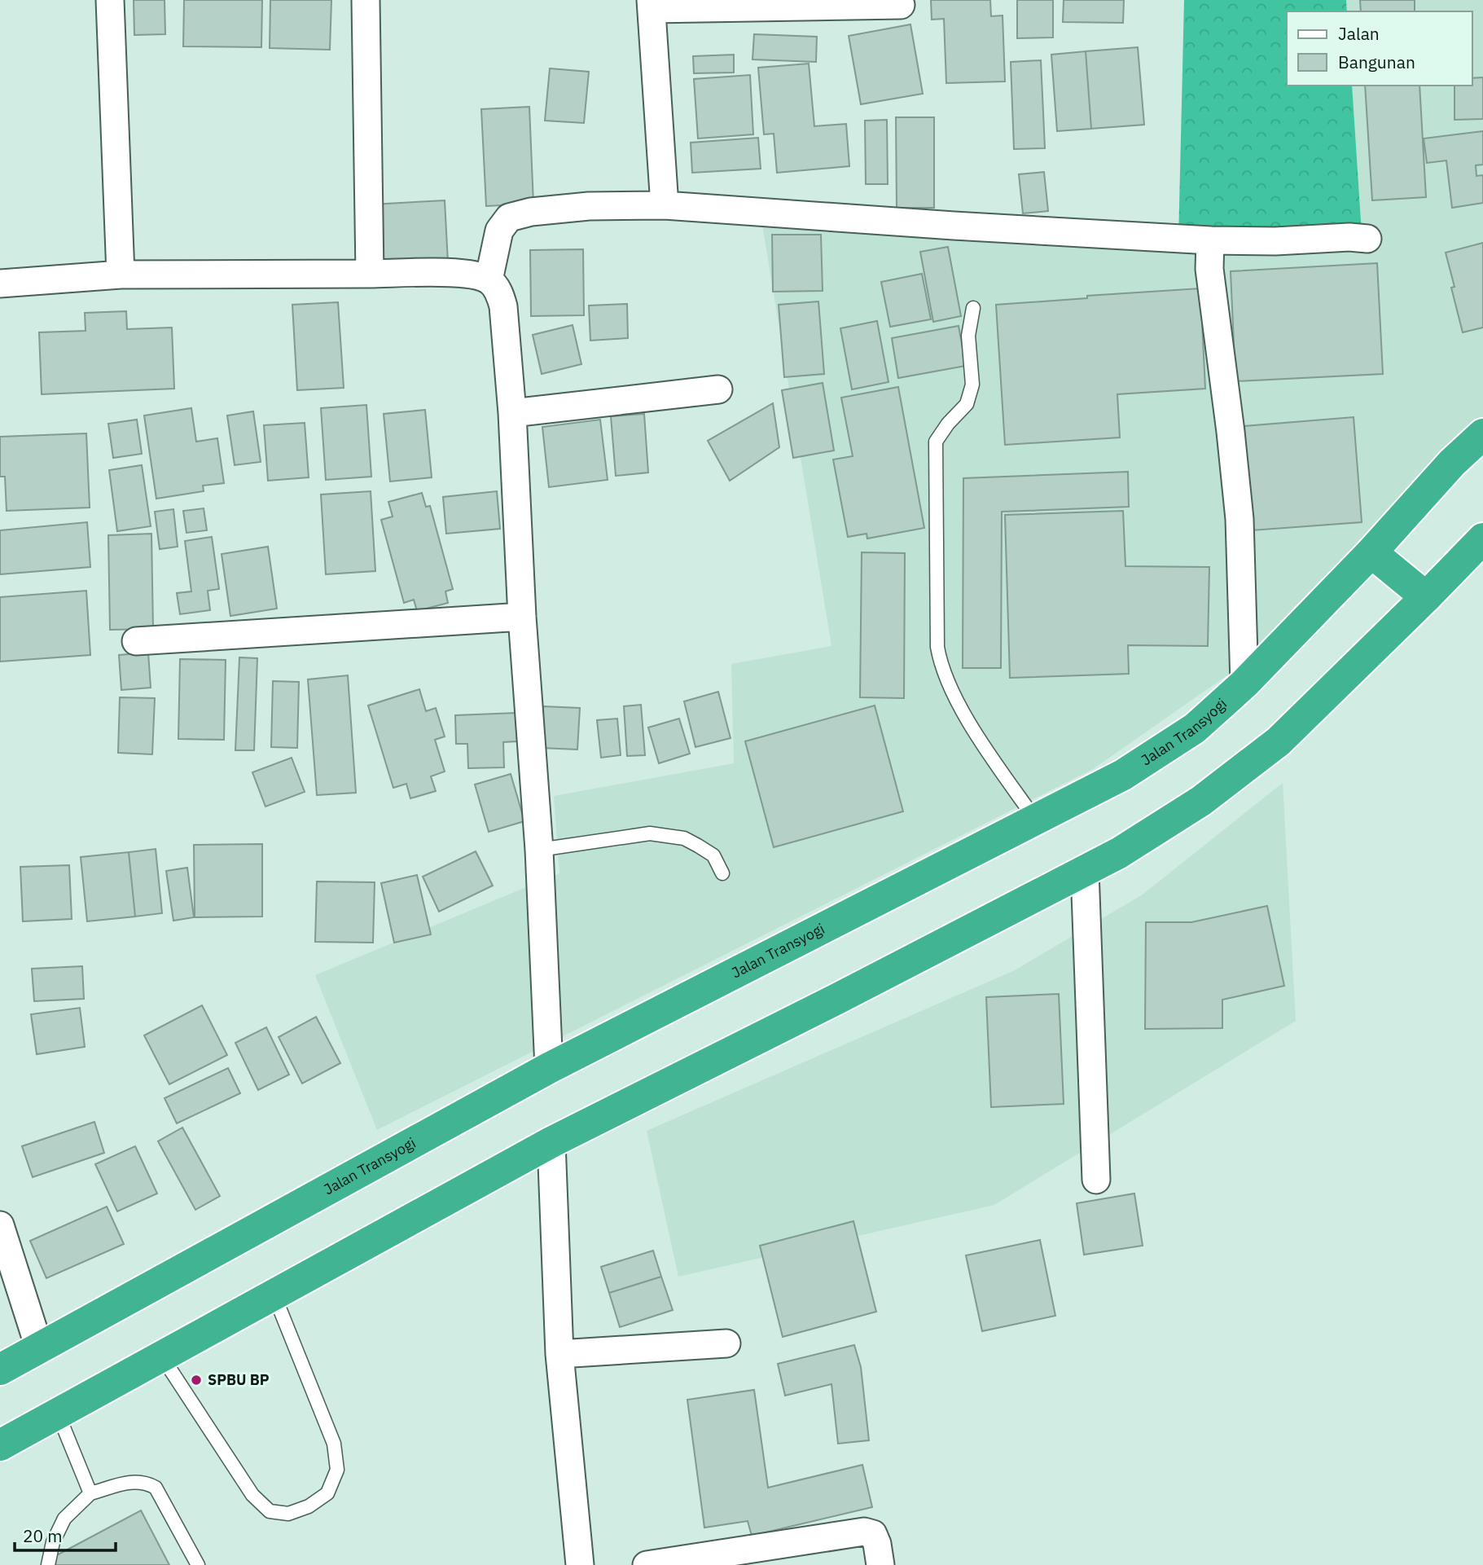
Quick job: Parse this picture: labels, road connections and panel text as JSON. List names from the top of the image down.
{
  "streets": {
    "highway": ["Jalan Transyogi"]
  },
  "places": ["SPBU BP"],
  "legend": ["Jalan", "Bangunan"],
  "scale_bar": "20 m"
}
